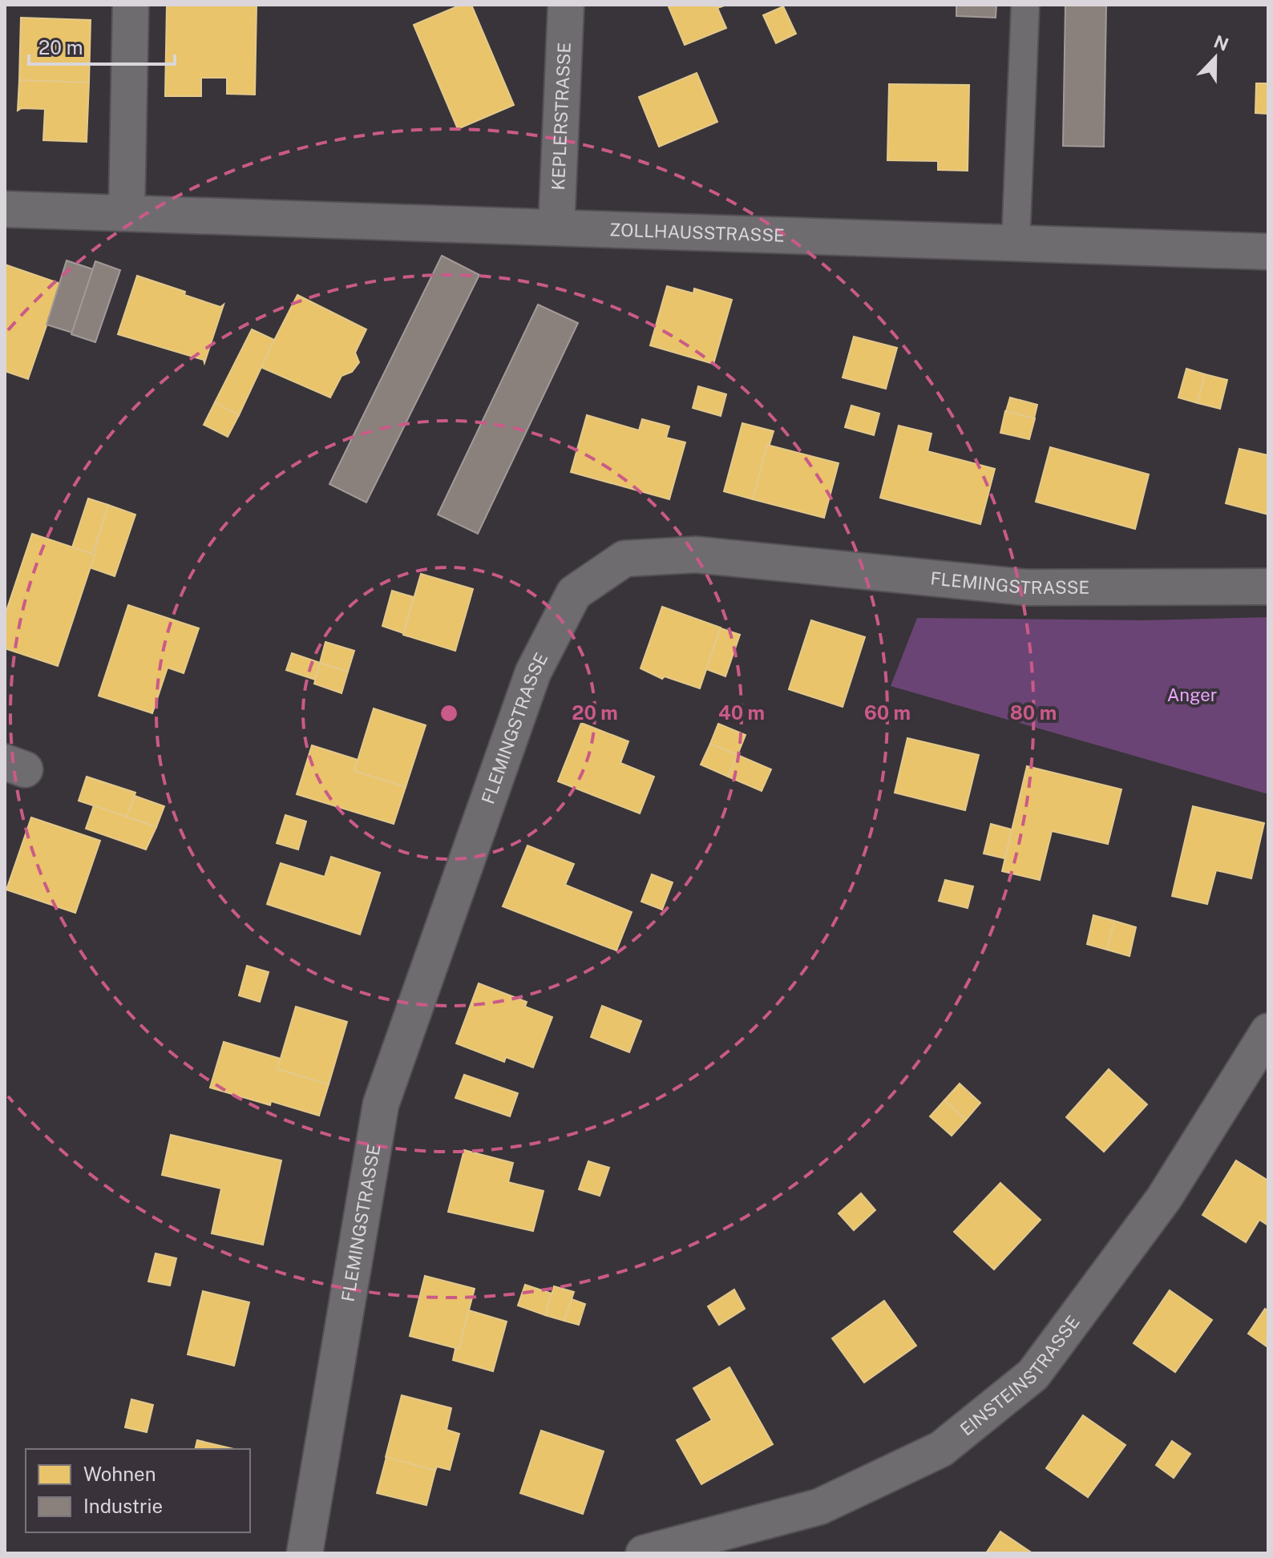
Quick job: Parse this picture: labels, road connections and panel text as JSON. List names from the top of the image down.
{
  "streets": {
    "street": [
      "KEPLERSTRASSE",
      "ZOLLHAUSSTRASSE",
      "FLEMINGSTRASSE",
      "EINSTEINSTRASSE"
    ]
  },
  "crossings": [
    ["KEPLERSTRASSE", "ZOLLHAUSSTRASSE"]
  ],
  "parks": ["Anger"],
  "legend": ["Wohnen", "Industrie"],
  "scale_bar": "20 m",
  "north": "top",
  "rings": [
    "20 m",
    "40 m",
    "60 m",
    "80 m"
  ]
}
